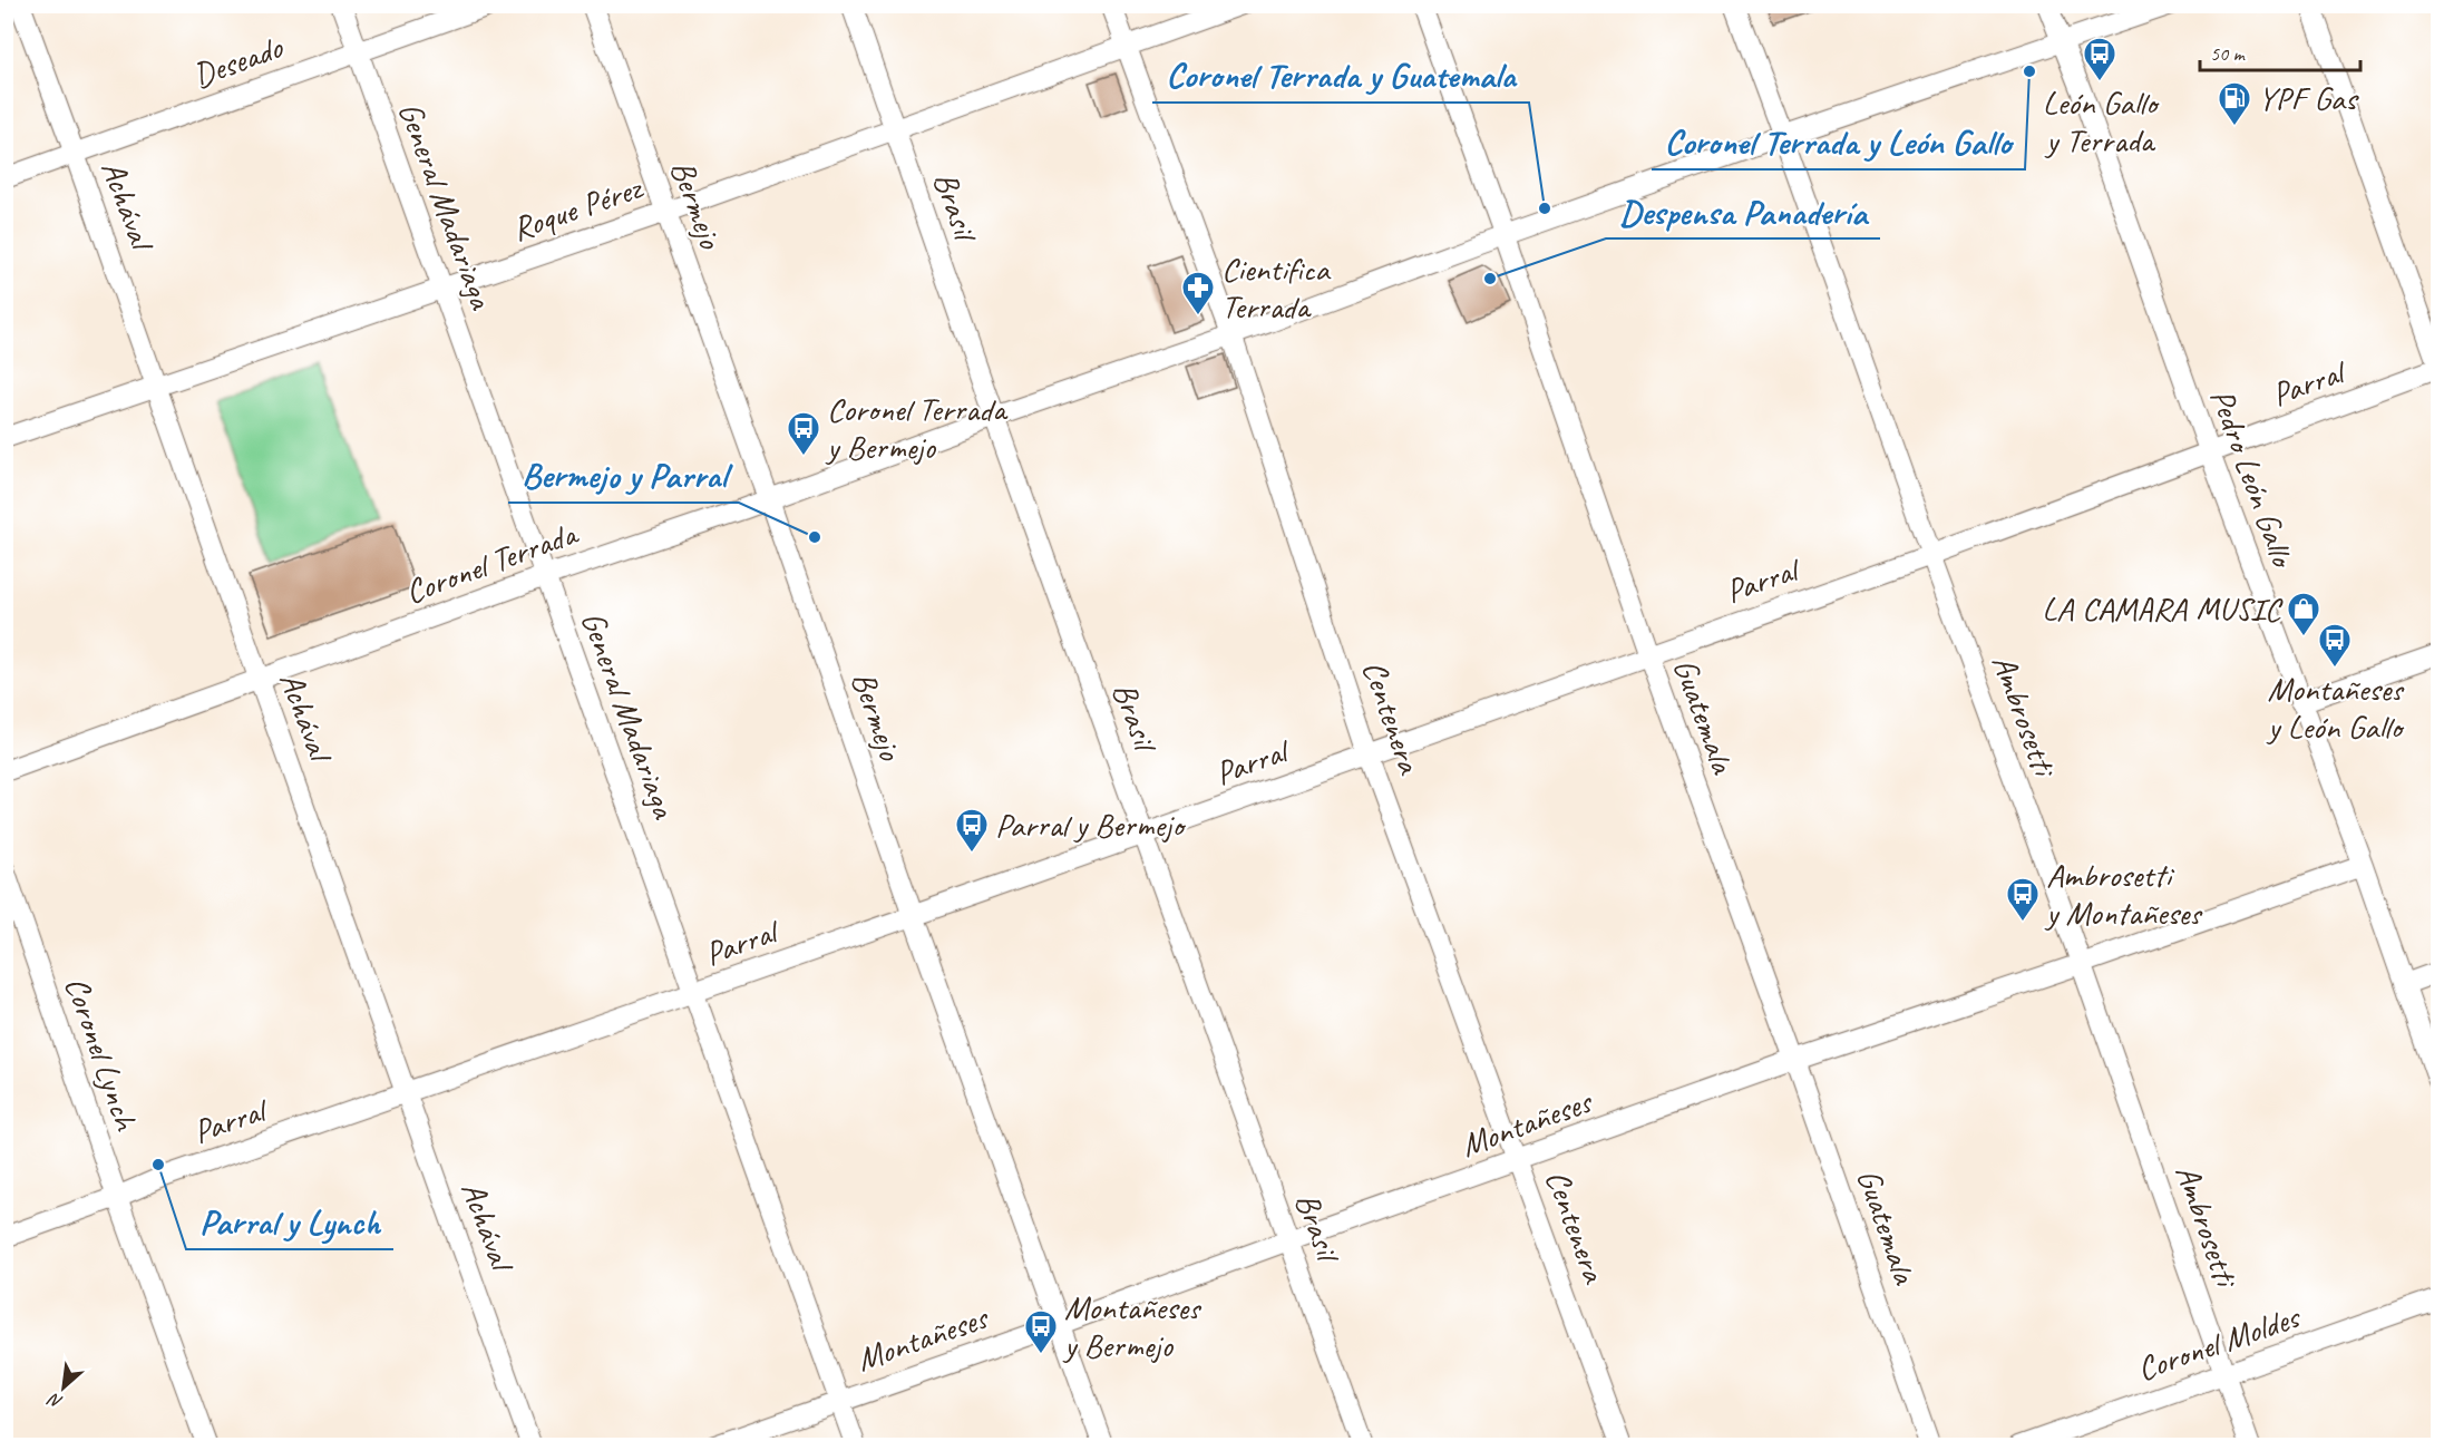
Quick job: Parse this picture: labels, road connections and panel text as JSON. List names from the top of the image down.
{
  "streets": {
    "street": [
      "Deseado",
      "Achával",
      "Bermejo",
      "General Madariaga",
      "Brasil",
      "Roque Pérez",
      "Parral",
      "Pedro León Gallo",
      "Coronel Terrada",
      "Ambrosetti",
      "Guatemala",
      "Centenera",
      "Coronel Lynch",
      "Montañeses",
      "Coronel Moldes"
    ]
  },
  "crossings": [
    ["Deseado", "Achával"],
    ["Deseado", "General Madariaga"],
    ["Achával", "Roque Pérez"],
    ["Achával", "Parral"],
    ["Achával", "Coronel Terrada"],
    ["Bermejo", "Roque Pérez"],
    ["Bermejo", "Parral"],
    ["Bermejo", "Coronel Terrada"],
    ["Bermejo", "Montañeses"],
    ["General Madariaga", "Roque Pérez"],
    ["General Madariaga", "Parral"],
    ["General Madariaga", "Coronel Terrada"],
    ["General Madariaga", "Montañeses"],
    ["Brasil", "Roque Pérez"],
    ["Brasil", "Parral"],
    ["Brasil", "Coronel Terrada"],
    ["Brasil", "Montañeses"],
    ["Roque Pérez", "Centenera"],
    ["Parral", "Pedro León Gallo"],
    ["Parral", "Ambrosetti"],
    ["Parral", "Guatemala"],
    ["Parral", "Centenera"],
    ["Parral", "Coronel Lynch"],
    ["Pedro León Gallo", "Coronel Terrada"],
    ["Pedro León Gallo", "Montañeses"],
    ["Coronel Terrada", "Ambrosetti"],
    ["Coronel Terrada", "Guatemala"],
    ["Coronel Terrada", "Centenera"],
    ["Ambrosetti", "Montañeses"],
    ["Ambrosetti", "Coronel Moldes"],
    ["Guatemala", "Montañeses"],
    ["Centenera", "Montañeses"]
  ],
  "places": {
    "other": [
      "Coronel Terrada y León Gallo",
      "Coronel Terrada y Guatemala",
      "Despensa Panadería",
      "Bermejo y Parral",
      "Parral y Lynch"
    ],
    "bus stop": [
      "León Gallo y Terrada",
      "Coronel Terrada y Bermejo",
      "Montañeses y León Gallo",
      "Parral y Bermejo",
      "Ambrosetti y Montañeses",
      "Montañeses y Bermejo"
    ],
    "fuel station": ["YPF Gas"],
    "pharmacy": ["Cientifica Terrada"],
    "shop": ["LA CAMARA MUSIC"]
  },
  "scale_bar": "50 m",
  "north": "bottom left"
}
